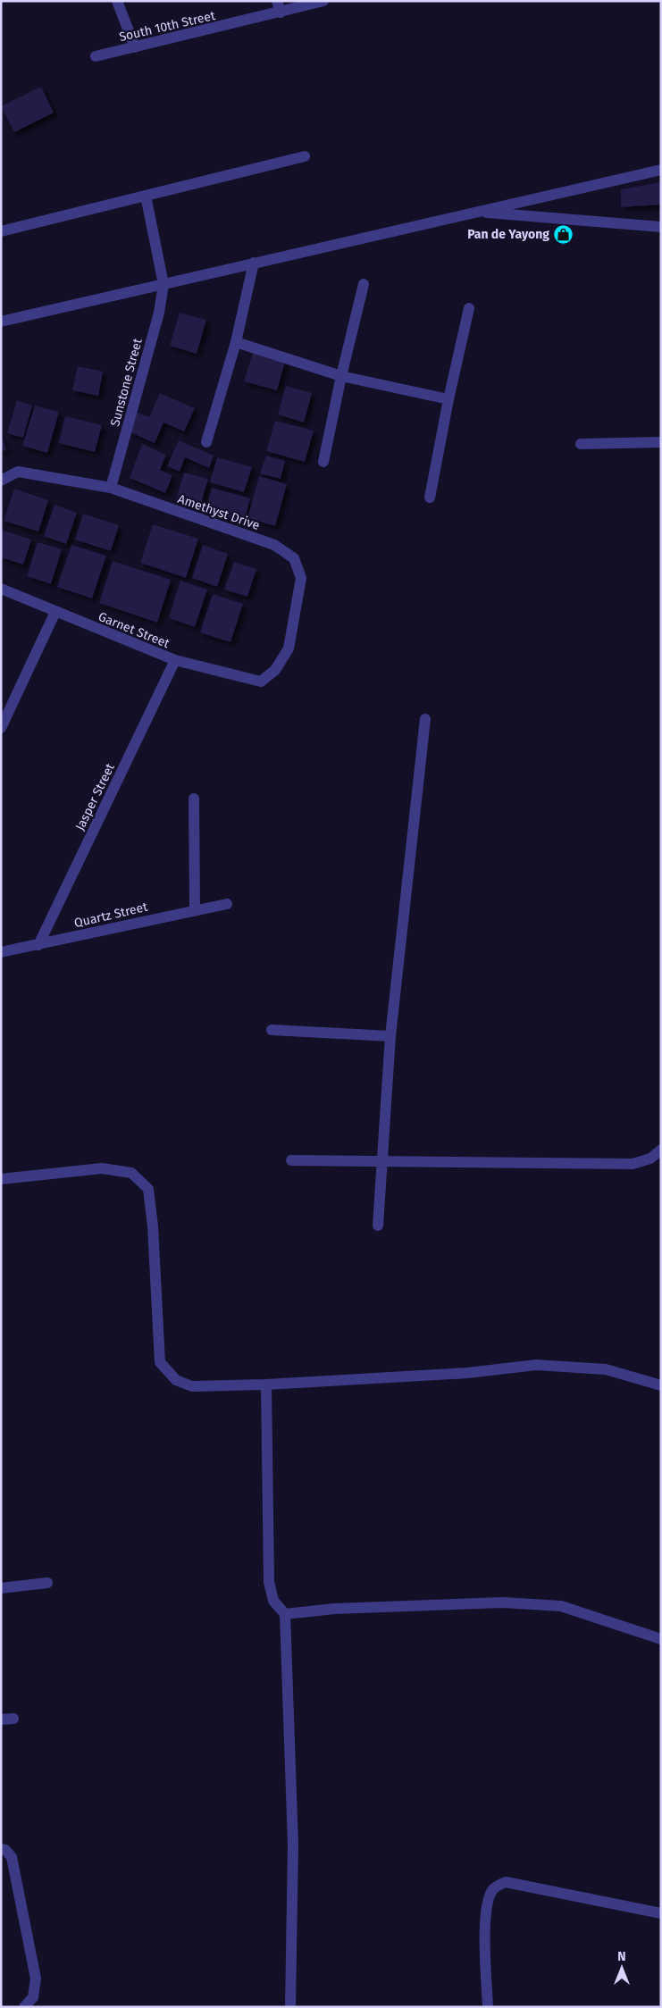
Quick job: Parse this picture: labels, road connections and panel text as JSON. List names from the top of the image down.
{
  "streets": {
    "street": [
      "South 10th Street",
      "Sunstone Street",
      "Amethyst Drive",
      "Garnet Street",
      "Jasper Street",
      "Quartz Street"
    ]
  },
  "crossings": [
    ["Sunstone Street", "Amethyst Drive"],
    ["Amethyst Drive", "Garnet Street"],
    ["Garnet Street", "Jasper Street"],
    ["Jasper Street", "Quartz Street"]
  ],
  "places": {
    "shop": ["Pan de Yayong"]
  },
  "north": "top"
}
